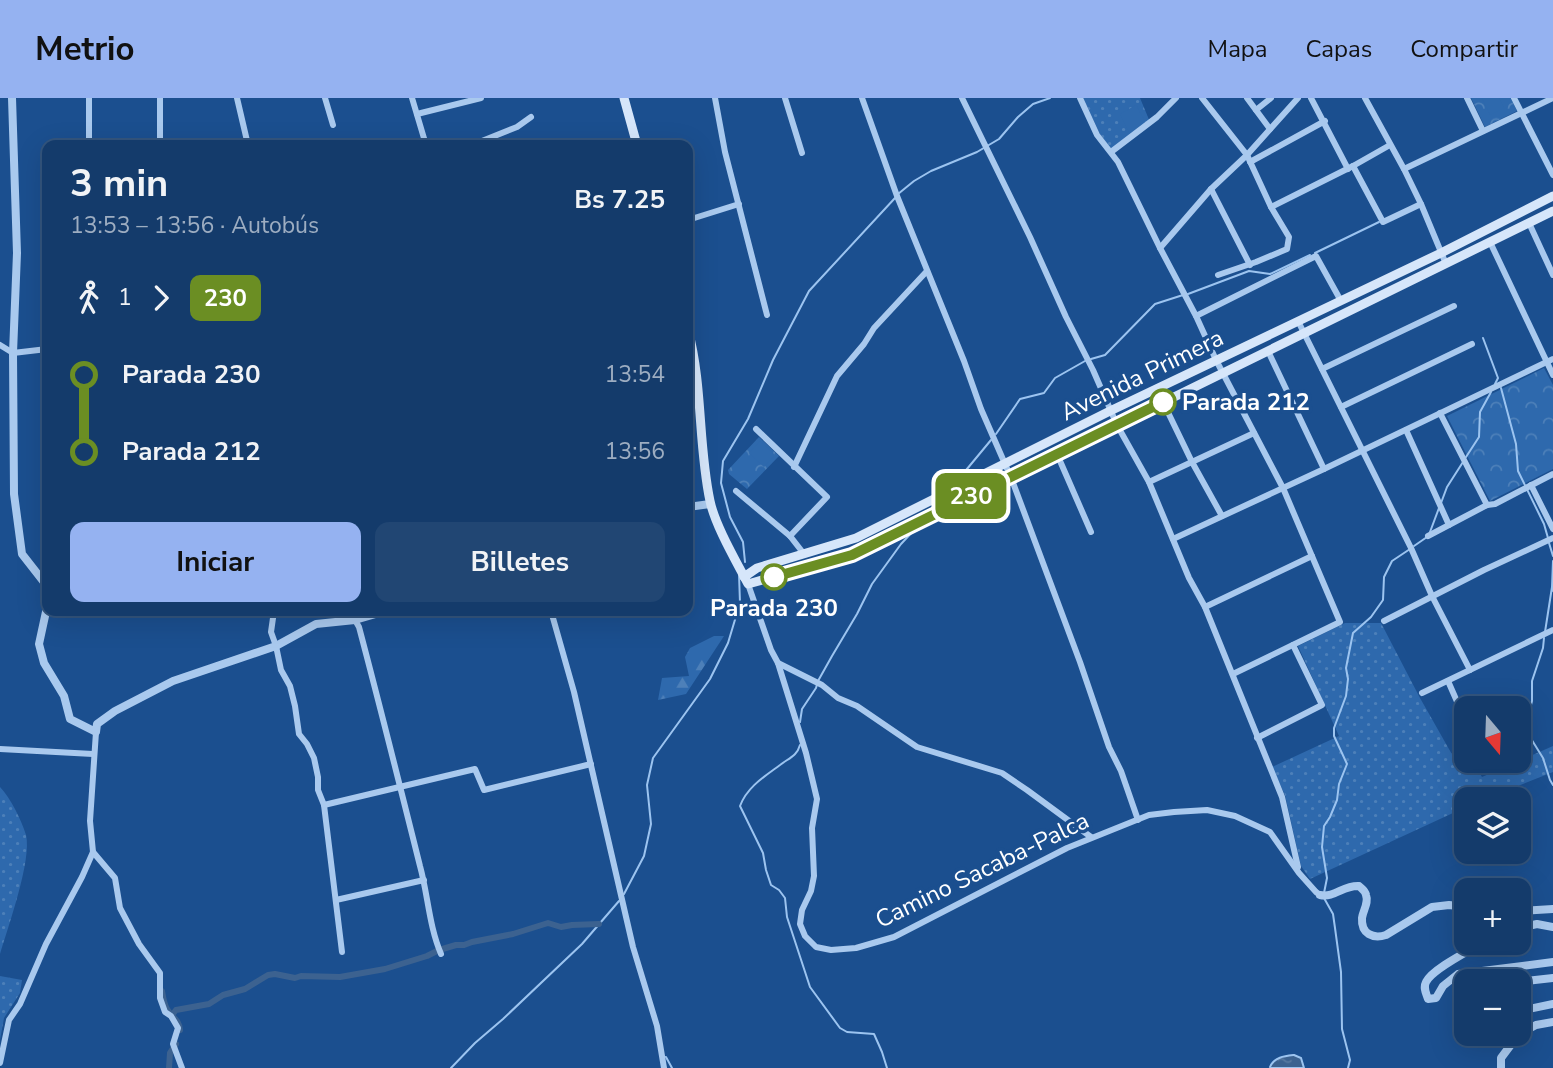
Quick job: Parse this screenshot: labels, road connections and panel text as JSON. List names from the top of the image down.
{
  "streets": {
    "main road": ["Avenida Primera", "Camino Sacaba-Palca"]
  },
  "crossings": [
    ["Avenida Primera", "Camino Sacaba-Palca"]
  ],
  "places": ["Parada 212", "Parada 230"],
  "lines": ["bus line 230"],
  "north": "bottom",
  "page": {
    "header": "Metrio",
    "nav": ["Mapa", "Capas", "Compartir"],
    "on_map": "230",
    "heading": ["3 min", "13:53 – 13:56 · Autobús", "Bs 7.25"],
    "legs": ["1", "230"],
    "list": [
      {
        "name": "Parada 230",
        "value": "13:54"
      },
      {
        "name": "Parada 212",
        "value": "13:56"
      }
    ],
    "buttons": ["Iniciar", "Billetes"],
    "map_buttons": ["+", "−"]
  }
}
